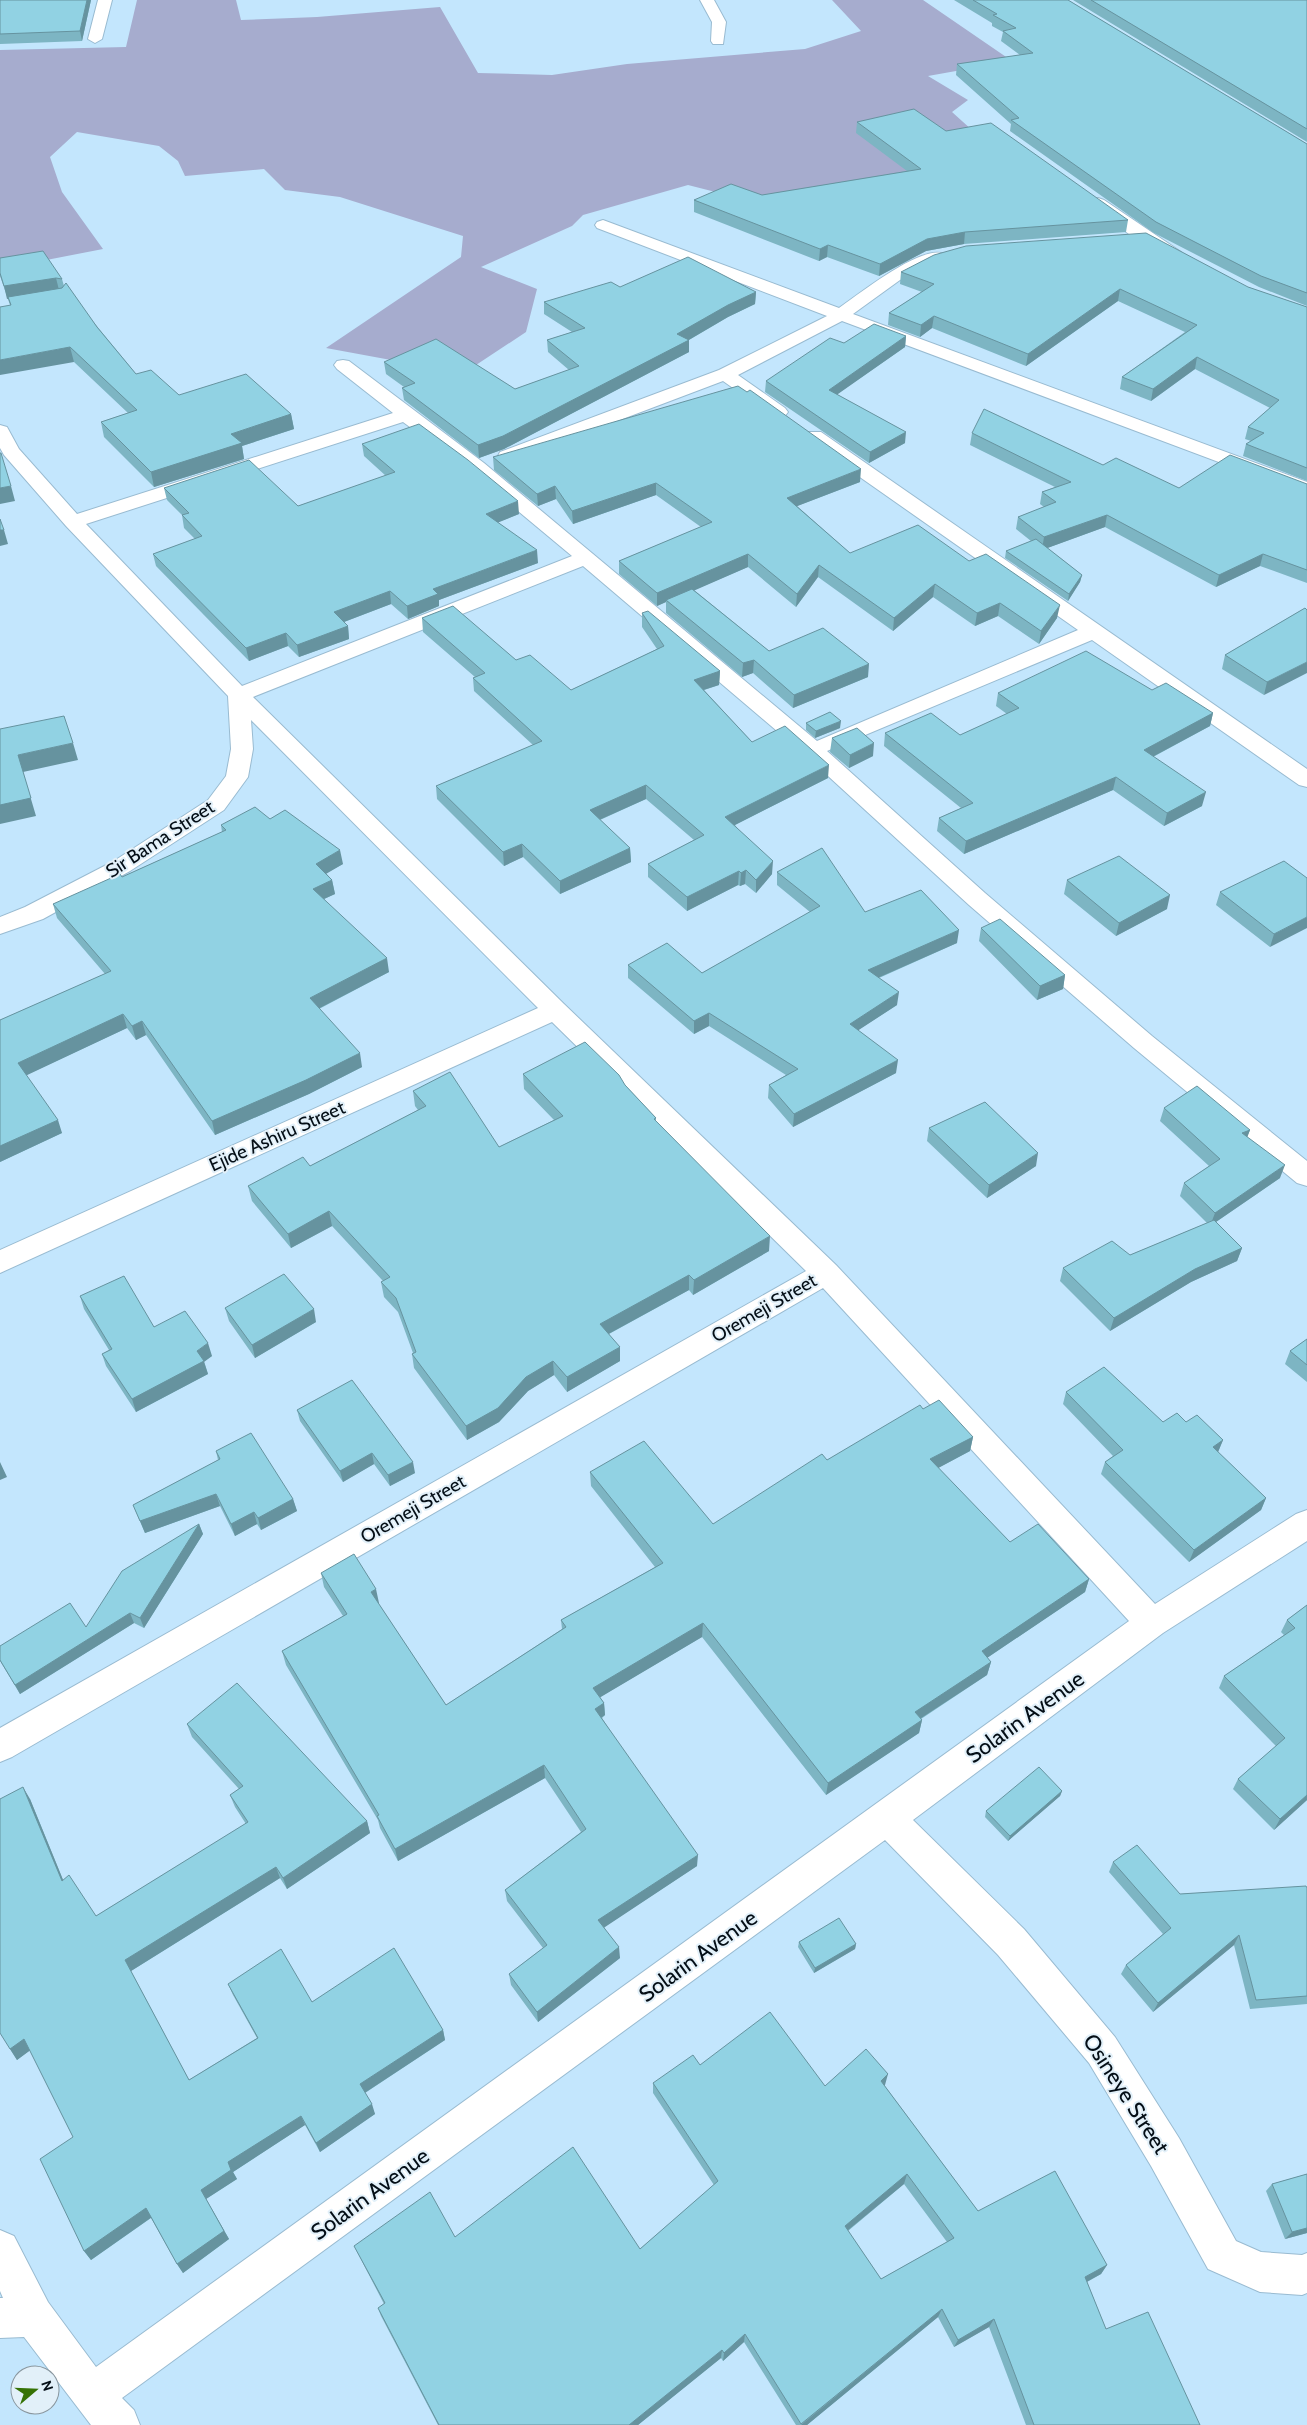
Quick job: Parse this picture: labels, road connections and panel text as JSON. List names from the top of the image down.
{
  "streets": {
    "street": [
      "Sir Bama Street",
      "Ejide Ashiru Street",
      "Oremeji Street",
      "Solarin Avenue",
      "Osineye Street"
    ]
  },
  "crossings": [
    ["Solarin Avenue", "Osineye Street"]
  ],
  "north": "right"
}
